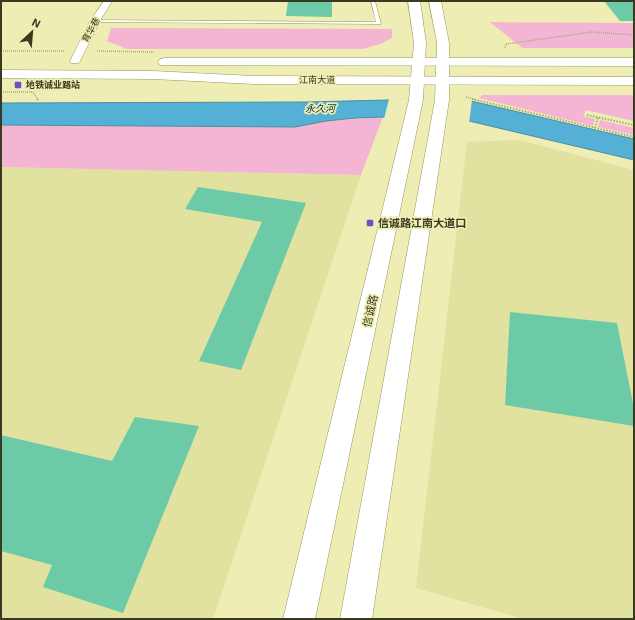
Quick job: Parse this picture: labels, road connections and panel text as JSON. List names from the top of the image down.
{
  "streets": {
    "main road": ["江南大道", "信诚路"],
    "street": ["育华巷"]
  },
  "crossings": [
    ["江南大道", "信诚路"]
  ],
  "water": ["永久河"],
  "places": {
    "transit": ["地铁诚业路站", "信诚路江南大道口"]
  },
  "north": "top right"
}
